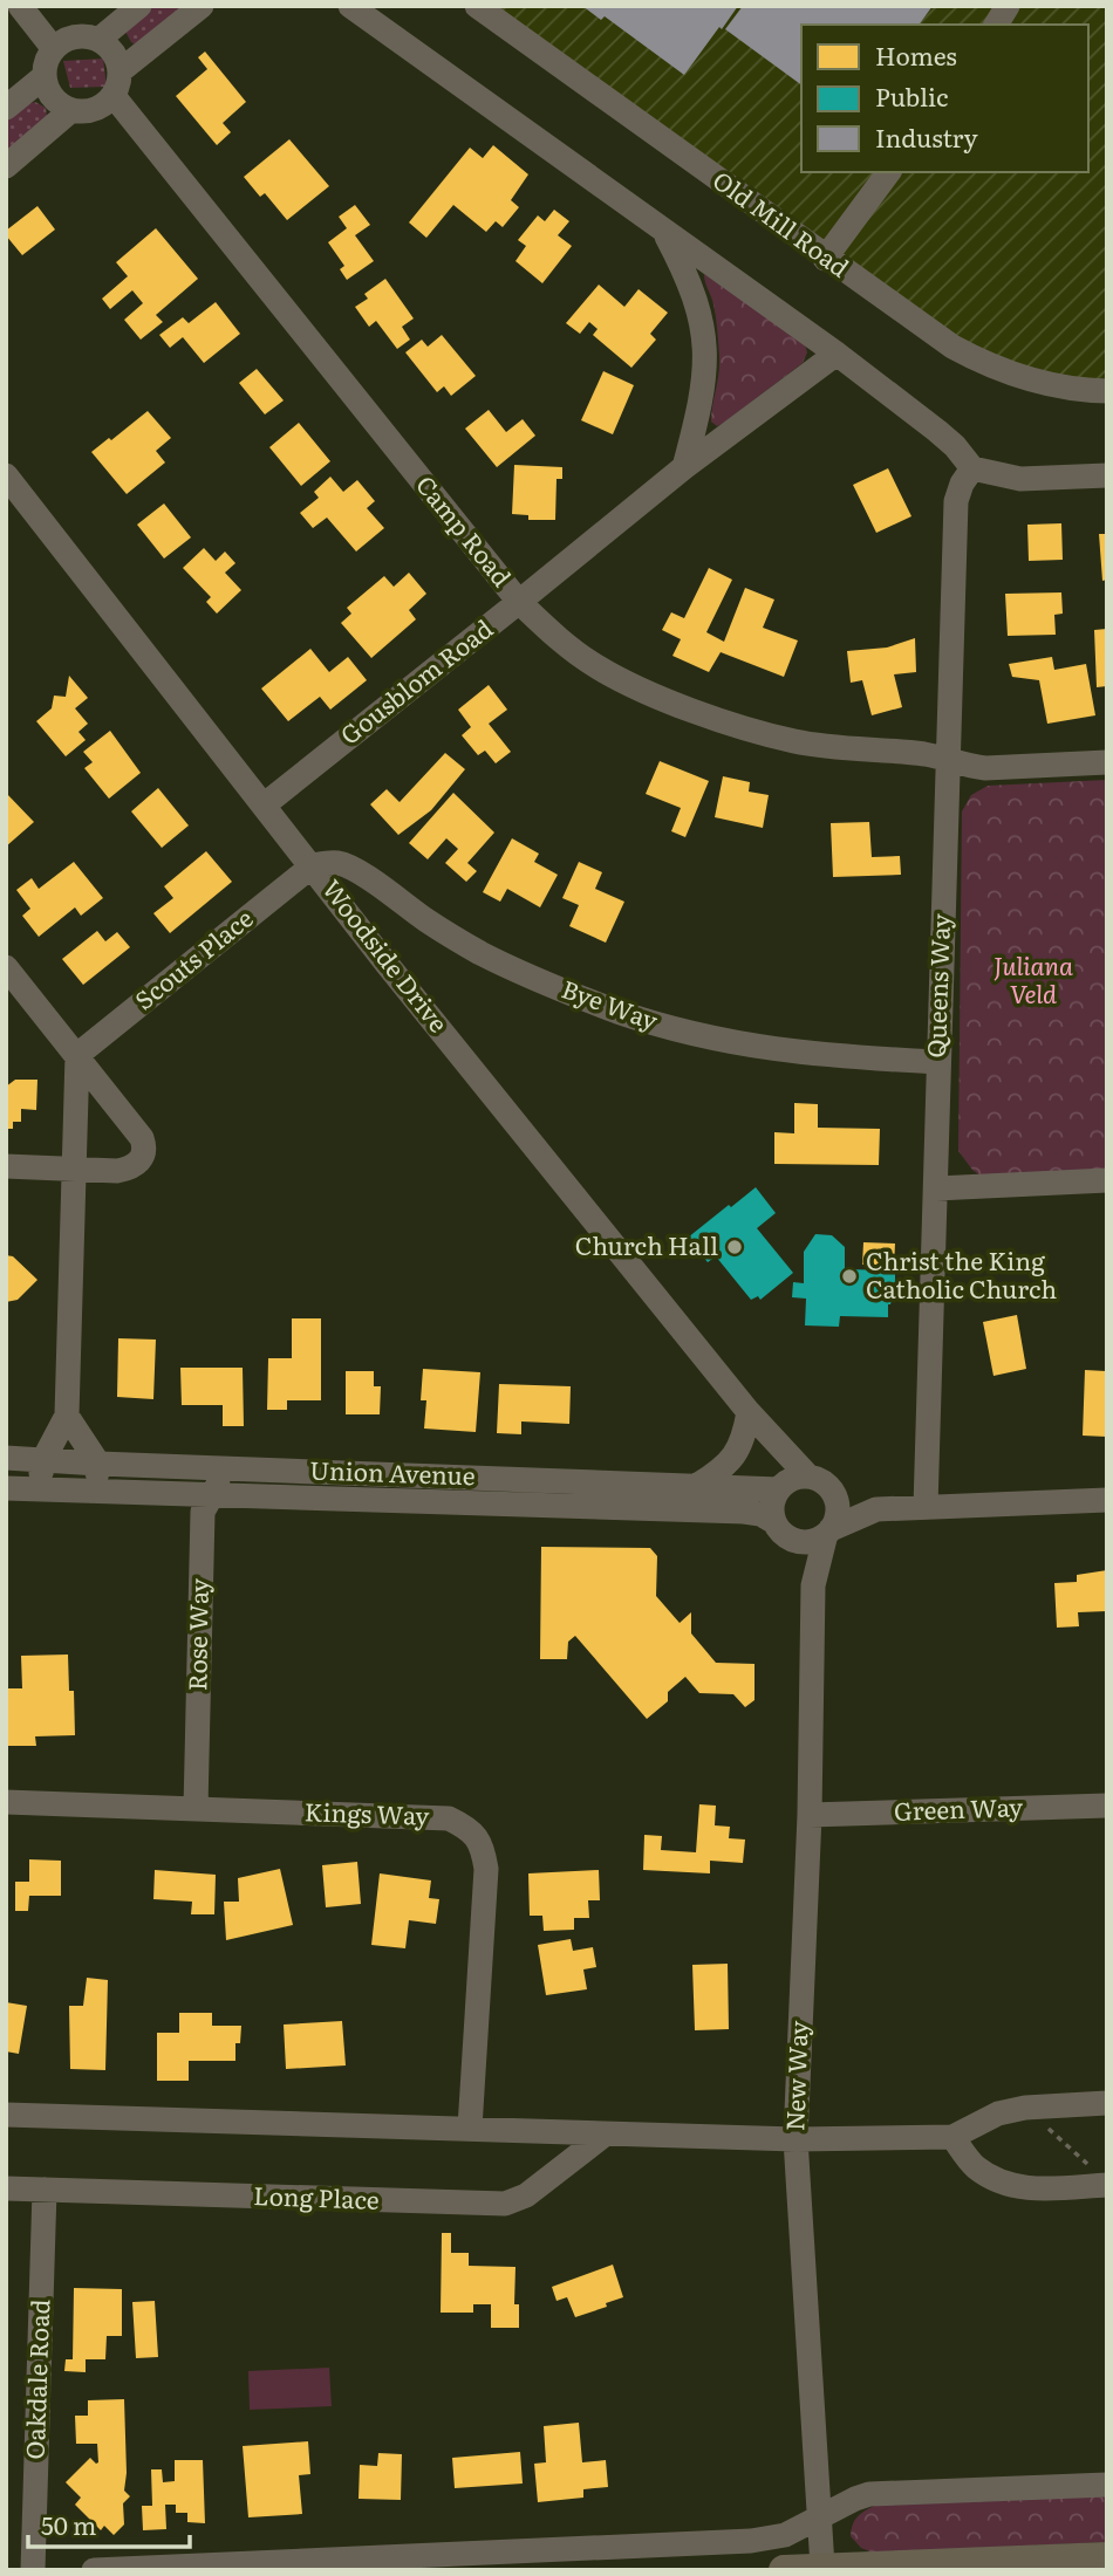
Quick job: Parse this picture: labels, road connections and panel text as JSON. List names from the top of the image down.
{
  "streets": {
    "street": [
      "Old Mill Road",
      "Camp Road",
      "Gousblom Road",
      "Woodside Drive",
      "Scouts Place",
      "Queens Way",
      "Bye Way",
      "Union Avenue",
      "Rose Way",
      "Green Way",
      "Kings Way",
      "New Way",
      "Long Place",
      "Oakdale Road"
    ]
  },
  "crossings": [
    ["Camp Road", "Gousblom Road"],
    ["Camp Road", "Queens Way"],
    ["Gousblom Road", "Woodside Drive"],
    ["Woodside Drive", "Scouts Place"],
    ["Woodside Drive", "Bye Way"],
    ["Woodside Drive", "Union Avenue"],
    ["Woodside Drive", "New Way"],
    ["Scouts Place", "Bye Way"],
    ["Queens Way", "Bye Way"],
    ["Union Avenue", "Rose Way"],
    ["Union Avenue", "New Way"],
    ["Rose Way", "Kings Way"],
    ["Green Way", "New Way"],
    ["Long Place", "Oakdale Road"]
  ],
  "parks": ["Juliana Veld"],
  "places": ["Church Hall", "Christ the King Catholic Church"],
  "legend": ["Homes", "Public", "Industry"],
  "scale_bar": "50 m"
}
